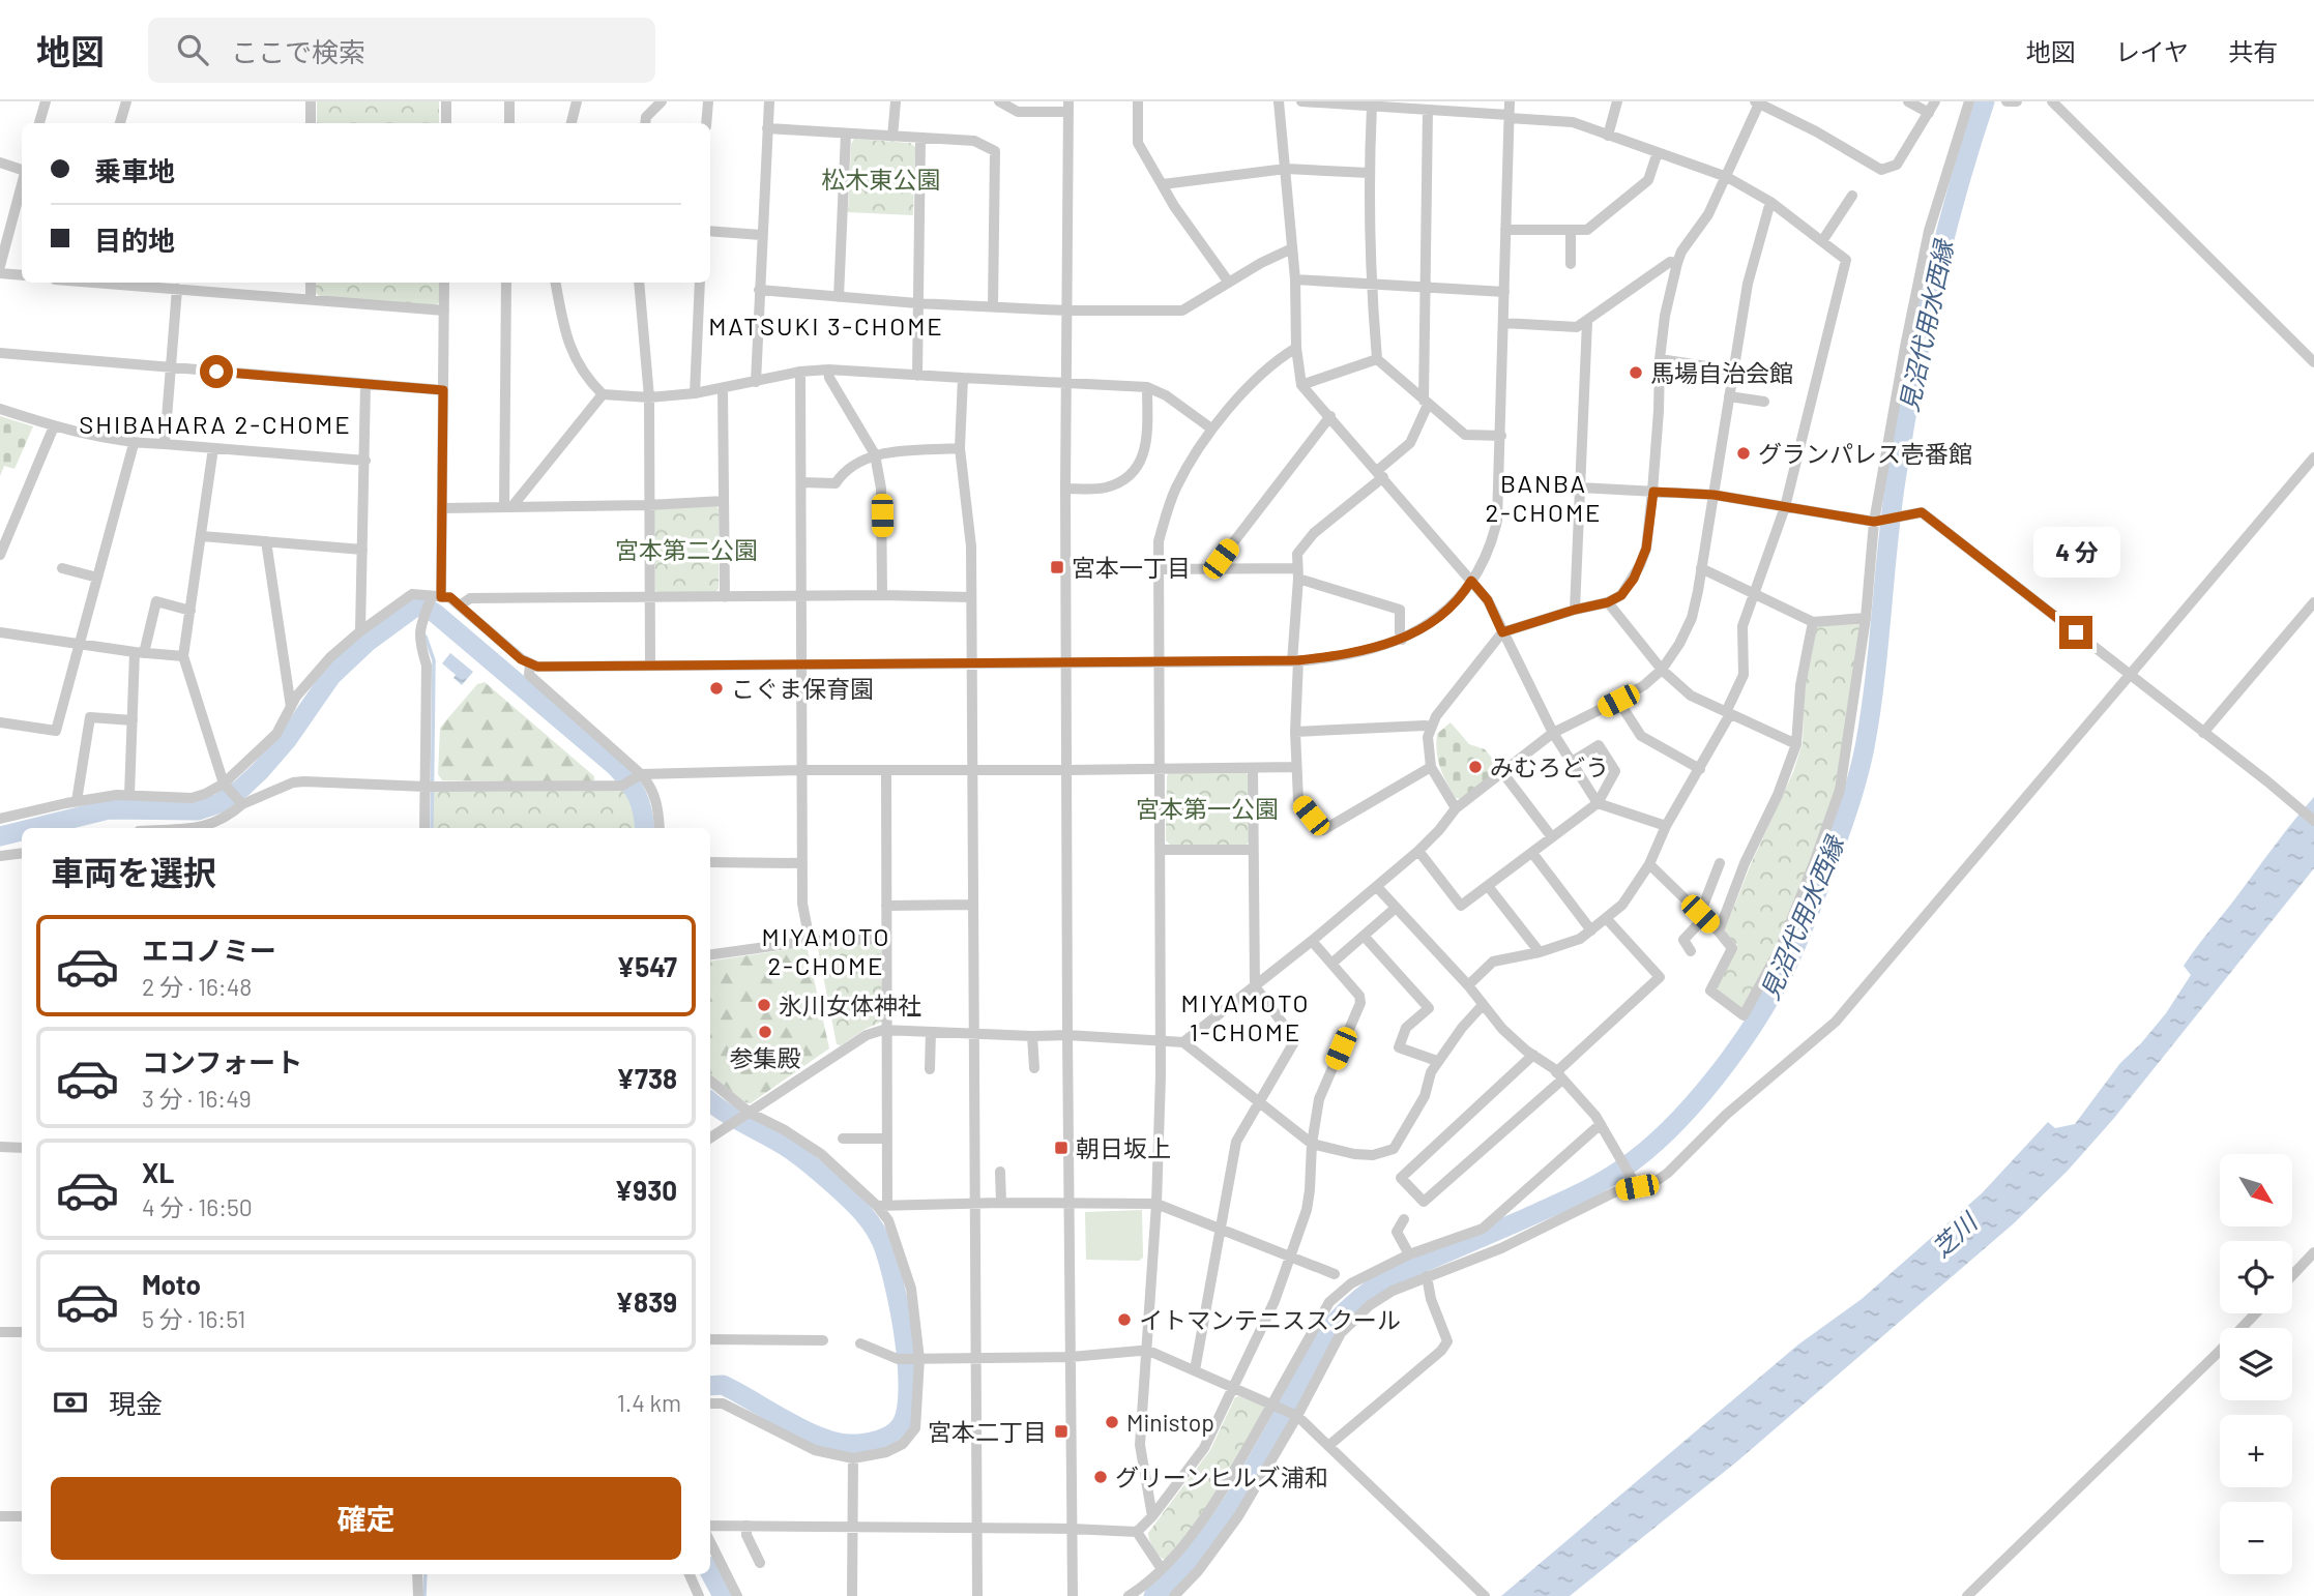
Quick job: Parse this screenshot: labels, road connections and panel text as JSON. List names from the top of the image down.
{
  "districts": [
    "MATSUKI 3-CHOME",
    "SHIBAHARA 2-CHOME",
    "BANBA 2-CHOME",
    "MIYAMOTO 2-CHOME",
    "MIYAMOTO 1-CHOME"
  ],
  "water": ["見沼代用水西縁", "芝川"],
  "parks": ["松木東公園", "宮本第二公園", "宮本第一公園"],
  "places": {
    "other": [
      "馬場自治会館",
      "グランパレス壱番館",
      "こぐま保育園",
      "みむろどう",
      "氷川女体神社",
      "参集殿",
      "イトマンテニススクール",
      "Ministop",
      "グリーンヒルズ浦和"
    ],
    "transit": ["宮本一丁目", "朝日坂上", "宮本二丁目"]
  },
  "north": "bottom right",
  "page": {
    "header": "地図",
    "search": "ここで検索",
    "nav": ["地図", "レイヤ", "共有"],
    "banner": ["乗車地", "目的地"],
    "bubble": "4 分",
    "heading": "車両を選択",
    "list": [
      {
        "name": "エコノミー",
        "note": "2 分 · 16:48",
        "value": "¥547"
      },
      {
        "name": "コンフォート",
        "note": "3 分 · 16:49",
        "value": "¥738"
      },
      {
        "name": "XL",
        "note": "4 分 · 16:50",
        "value": "¥930"
      },
      {
        "name": "Moto",
        "note": "5 分 · 16:51",
        "value": "¥839"
      }
    ],
    "map_buttons": ["+", "−"],
    "pay": ["現金", "1.4 km"],
    "buttons": "確定"
  }
}
